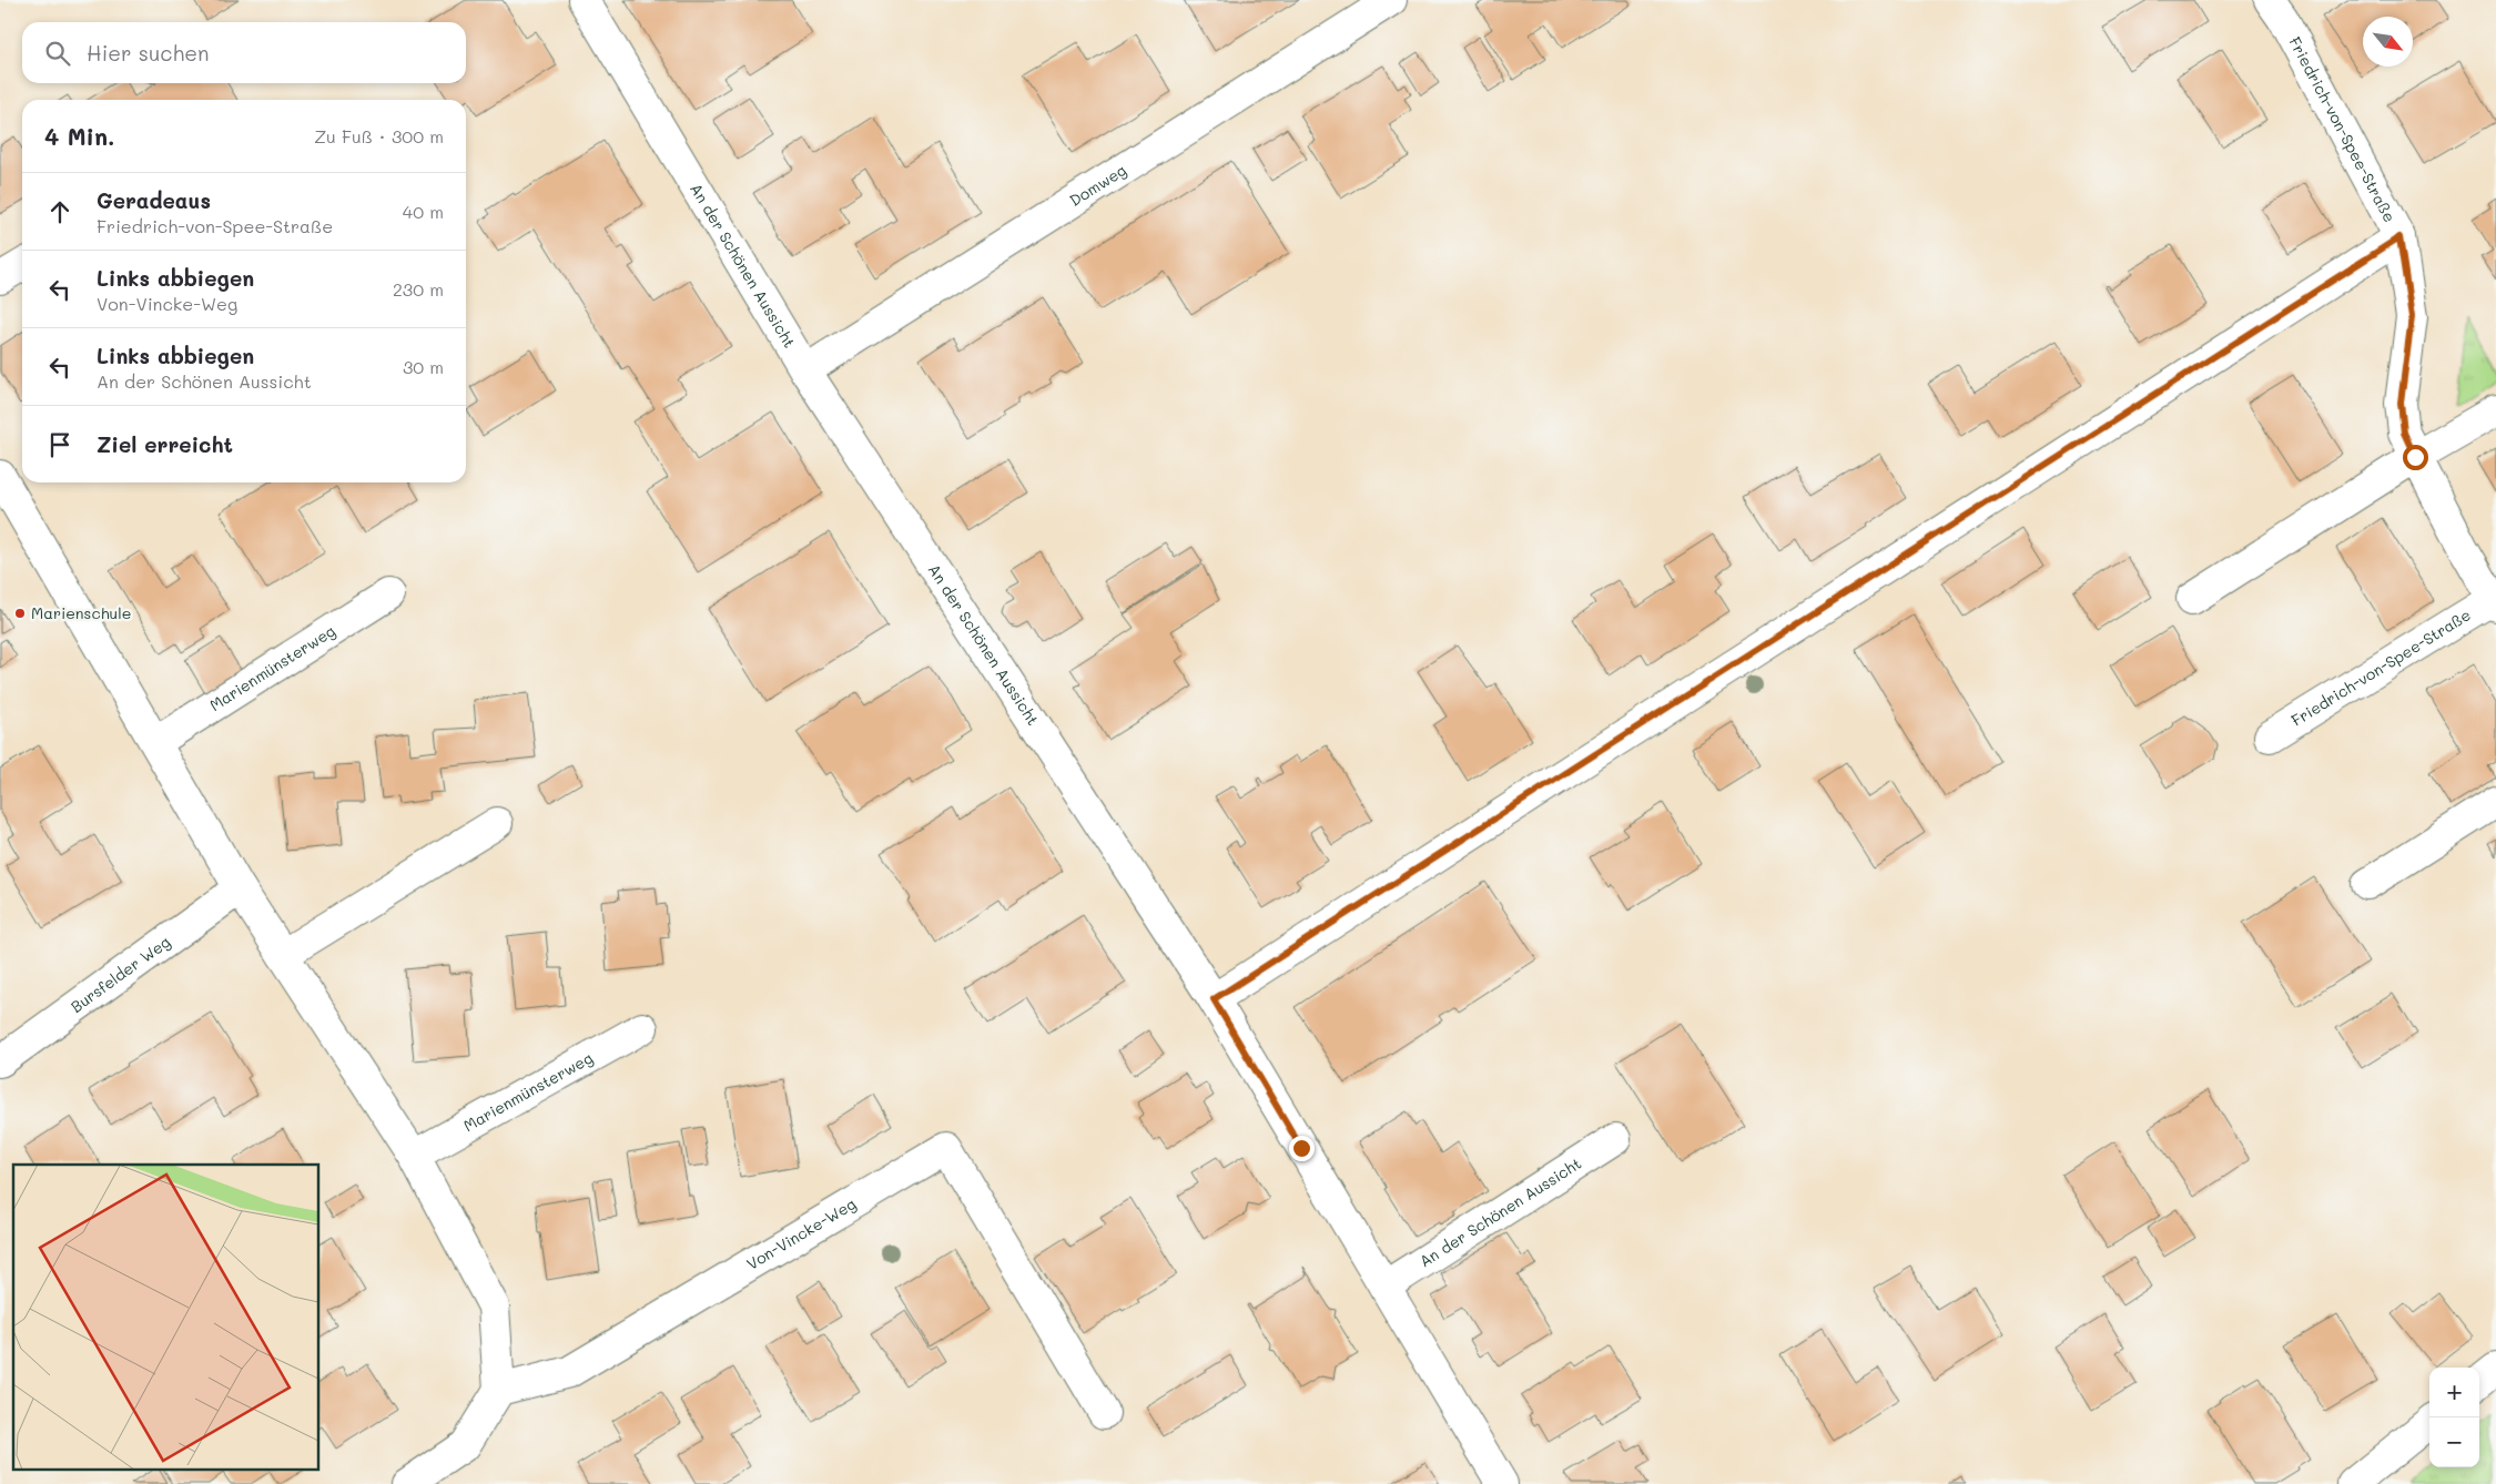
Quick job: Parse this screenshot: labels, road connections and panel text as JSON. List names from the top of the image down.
{
  "streets": {
    "street": [
      "Friedrich-von-Spee-Straße",
      "Domweg",
      "An der Schönen Aussicht",
      "Marienmünsterweg",
      "Bursfelder Weg",
      "Von-Vincke-Weg"
    ]
  },
  "crossings": [
    ["Domweg", "An der Schönen Aussicht"]
  ],
  "places": ["Marienschule"],
  "north": "bottom right",
  "page": {
    "search": "Hier suchen",
    "heading": ["4 Min.", "Zu Fuß · 300 m"],
    "list": [
      ["Geradeaus", "Friedrich-von-Spee-Straße", "40 m"],
      ["Links abbiegen", "Von-Vincke-Weg", "230 m"],
      ["Links abbiegen", "An der Schönen Aussicht", "30 m"],
      "Ziel erreicht"
    ],
    "map_buttons": ["+", "−"]
  }
}
